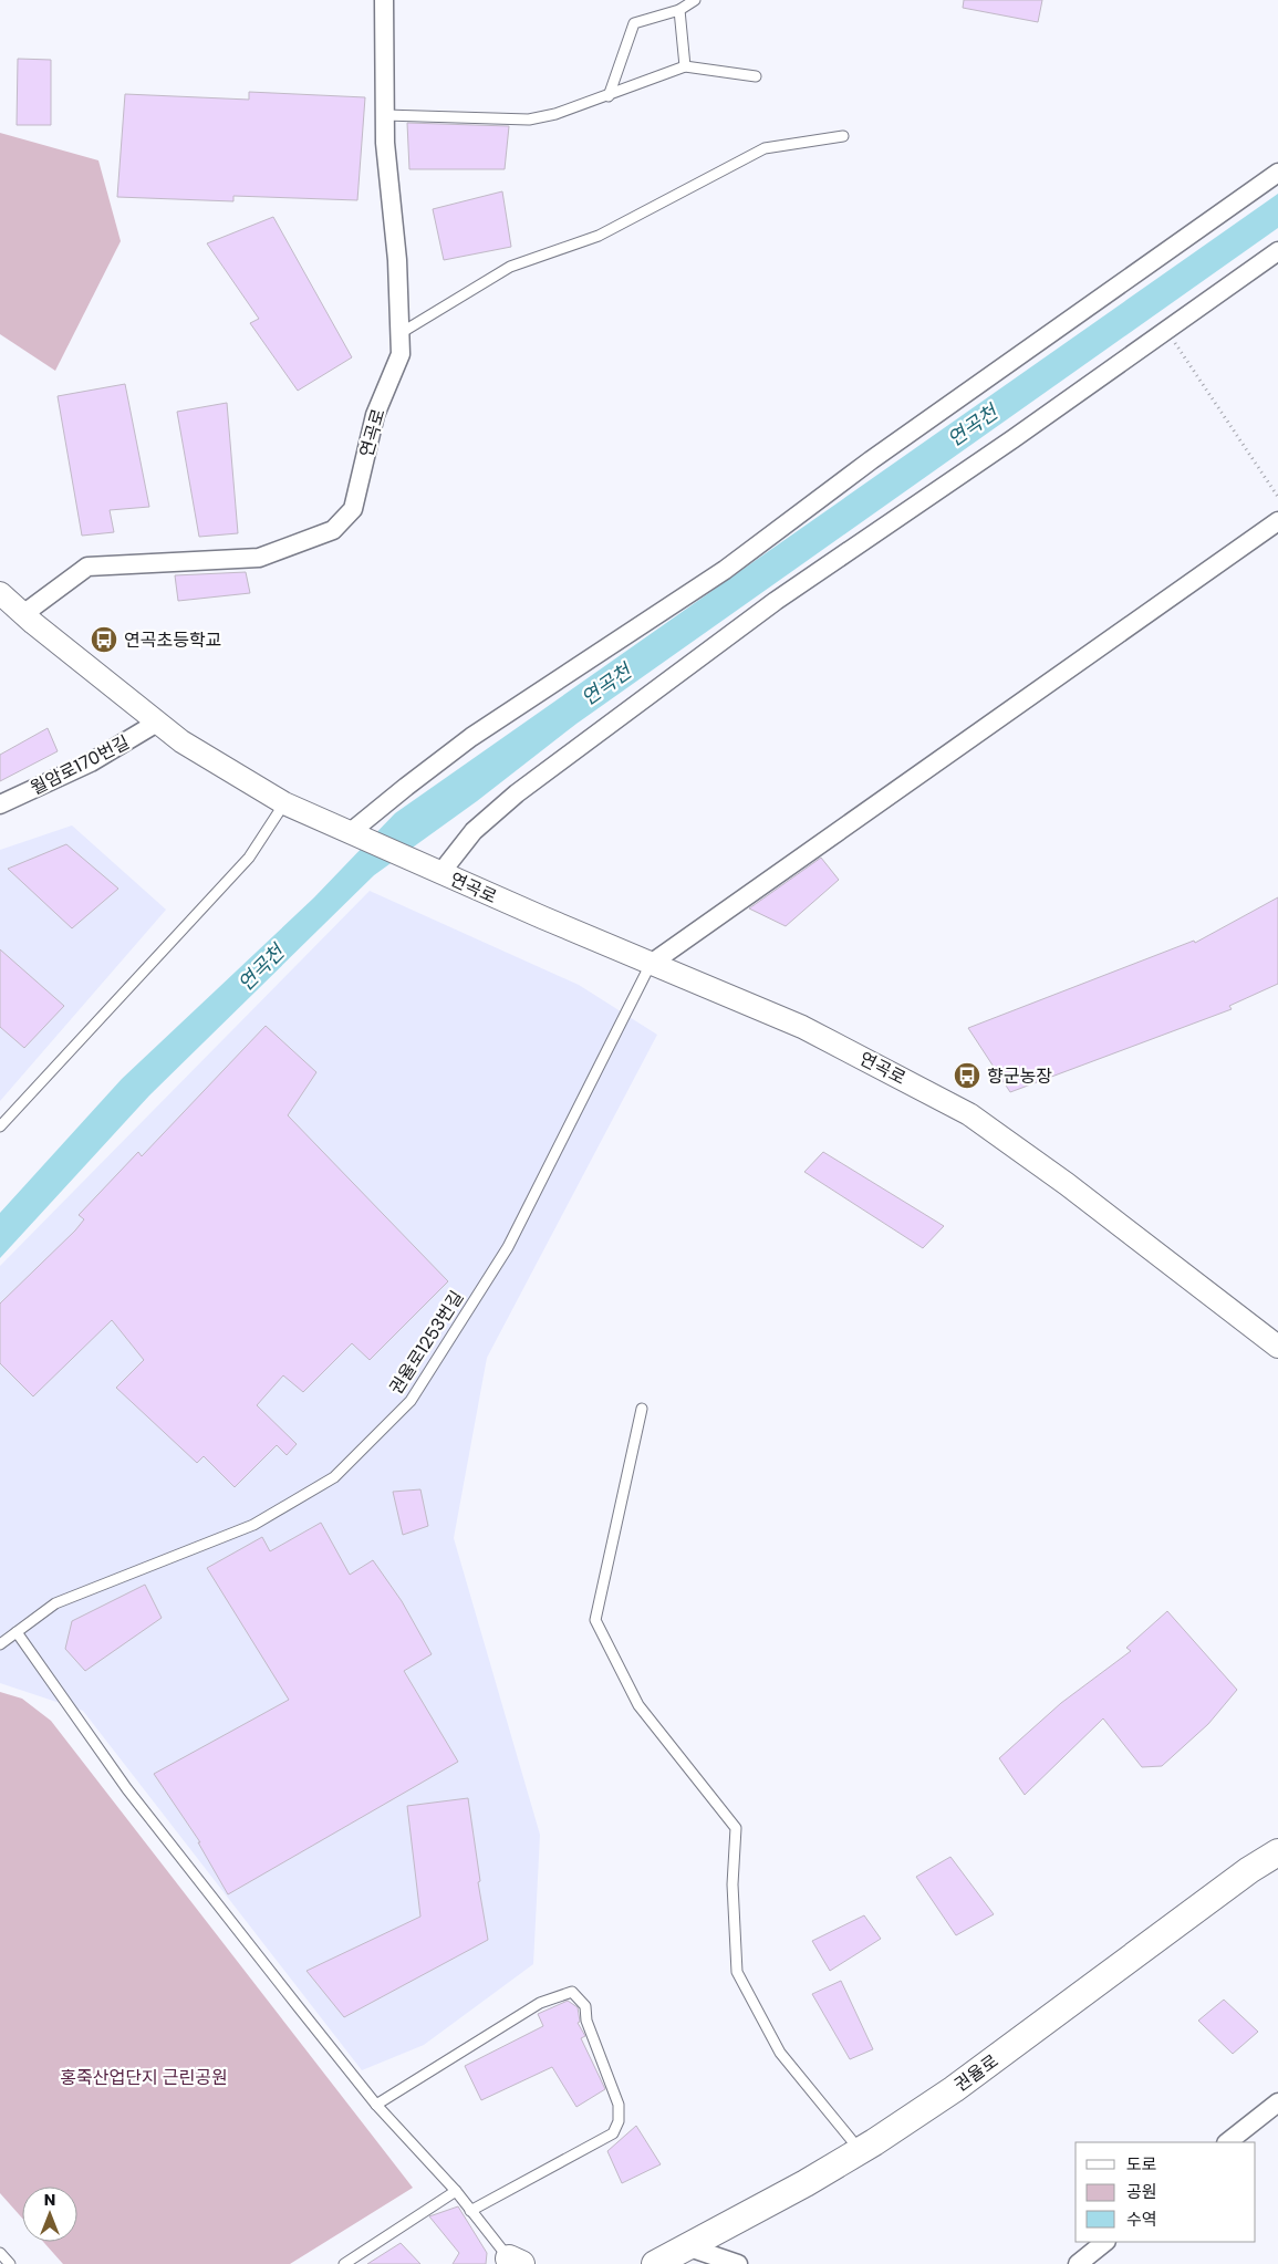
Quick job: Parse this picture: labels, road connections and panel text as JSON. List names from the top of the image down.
{
  "streets": {
    "main road": ["권율로"],
    "street": ["연곡로", "월암로170번길"],
    "lane": ["권율로1253번길"]
  },
  "crossings": [
    ["연곡로", "권율로1253번길"]
  ],
  "water": ["연곡천"],
  "parks": ["홍죽산업단지 근린공원"],
  "places": {
    "bus stop": ["연곡초등학교", "향군농장"]
  },
  "legend": ["도로", "공원", "수역"],
  "north": "top"
}
